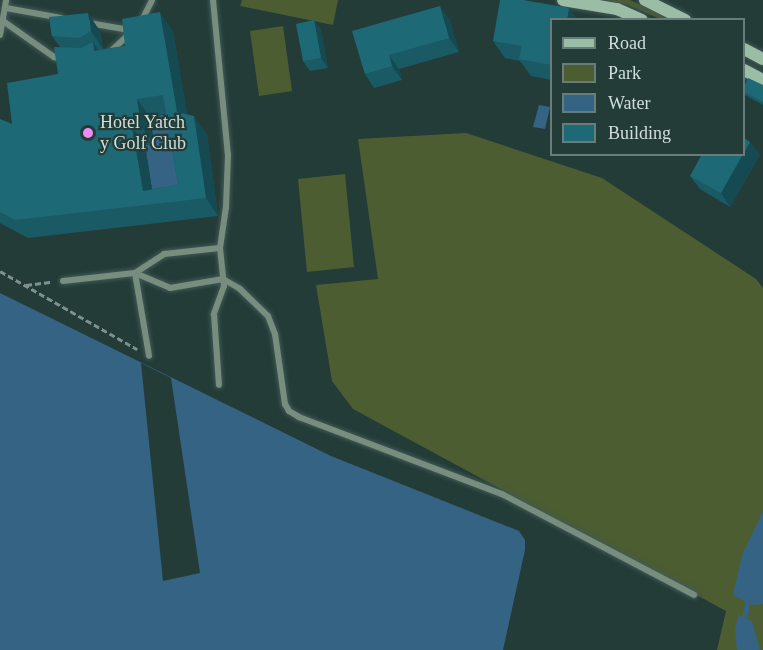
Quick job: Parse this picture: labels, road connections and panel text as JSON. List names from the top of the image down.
{
  "places": ["Hotel Yatch y Golf Club"],
  "legend": [
    "Road",
    "Park",
    "Water",
    "Building"
  ]
}
